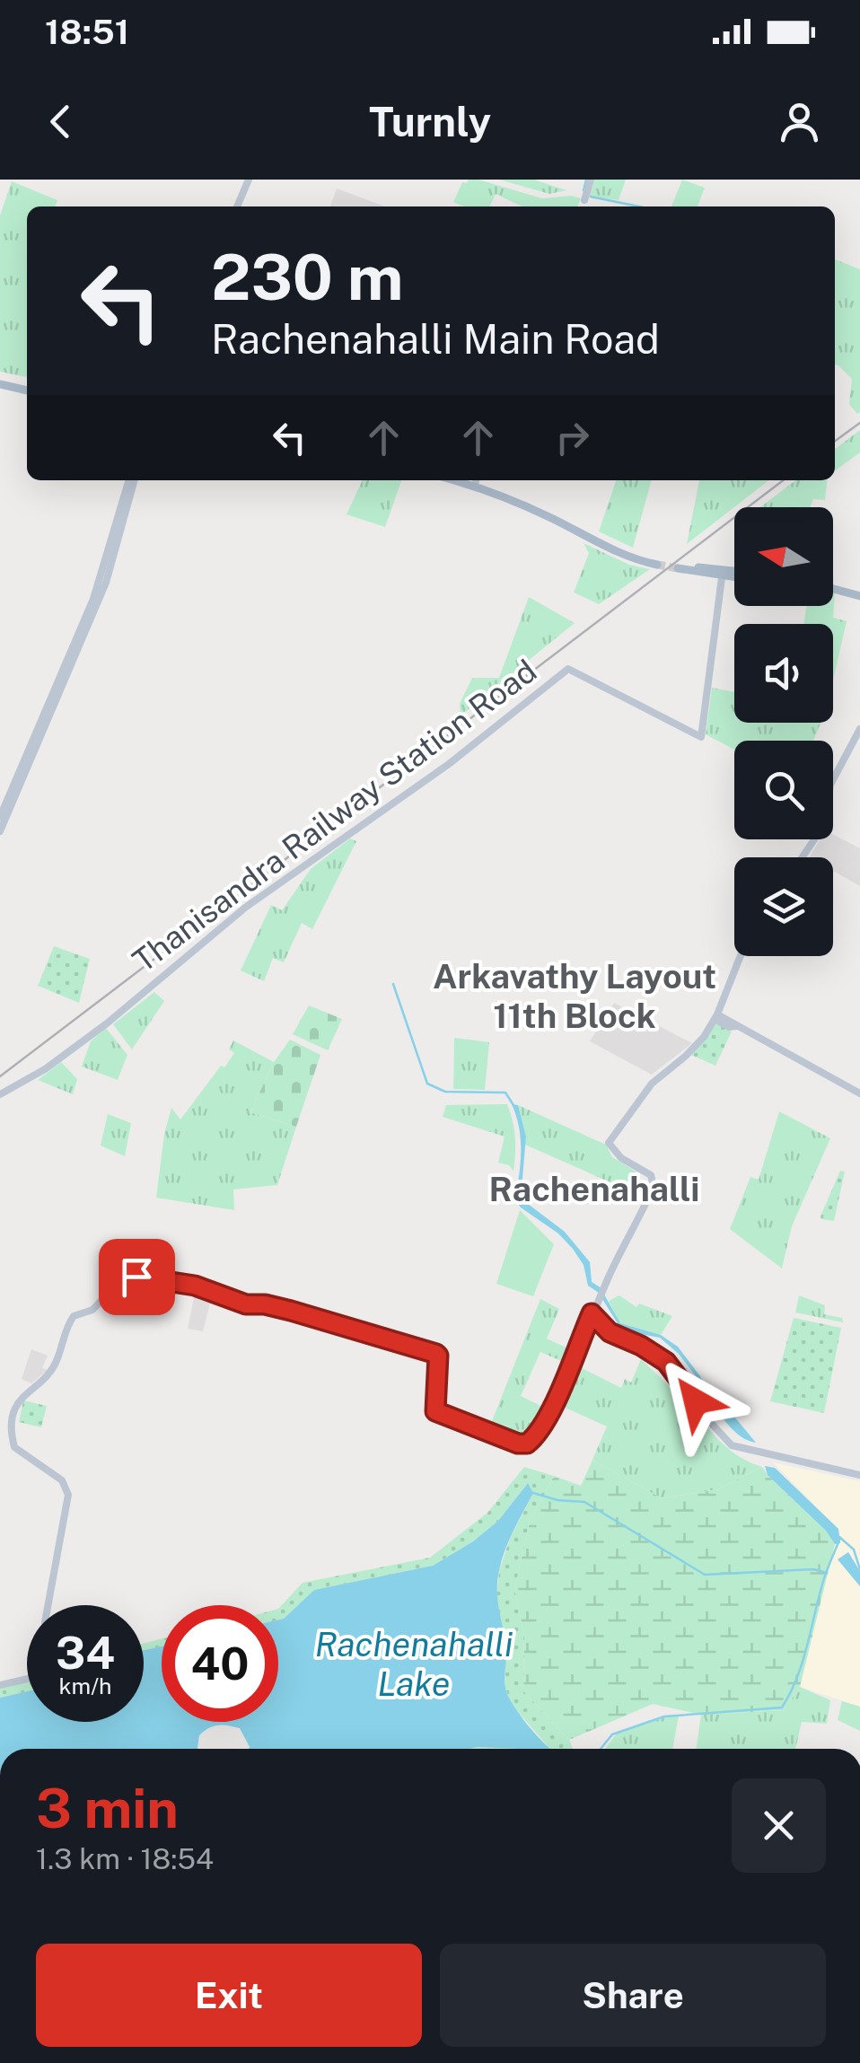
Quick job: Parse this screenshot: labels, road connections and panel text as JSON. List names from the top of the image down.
{
  "streets": {
    "street": ["Thanisandra Railway Station Road"]
  },
  "districts": ["Arkavathy Layout 11th Block", "Rachenahalli"],
  "water": ["Rachenahalli Lake"],
  "north": "left",
  "page": {
    "status": "18:51",
    "header": "Turnly",
    "turn": ["230 m", "Rachenahalli Main Road"],
    "speed": "34 km/h",
    "limit": "40",
    "heading": ["3 min", "1.3 km · 18:54"],
    "buttons": ["Exit", "Share"]
  }
}
